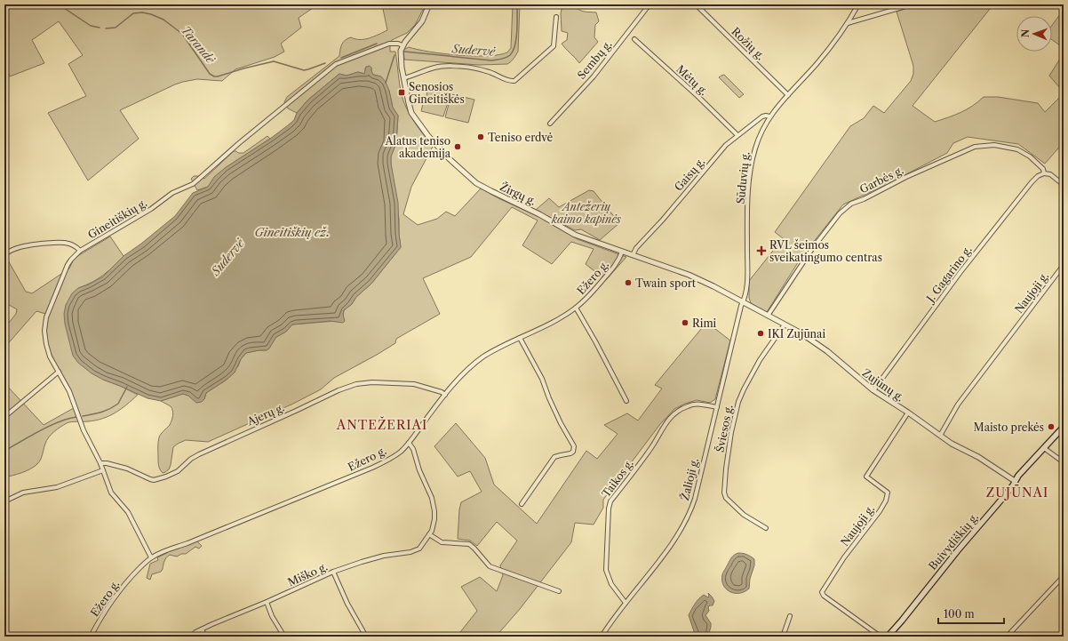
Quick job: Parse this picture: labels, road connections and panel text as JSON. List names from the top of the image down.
{
  "streets": {
    "main road": ["Buivydiškių g."],
    "street": [
      "Rožių g.",
      "Sembų g.",
      "Mėtų g.",
      "Gaisų g.",
      "Sūduvių g.",
      "Garbės g.",
      "Žirgų g.",
      "Gineitiškių g.",
      "J. Gagarino g.",
      "Ežero g.",
      "Naujoji g.",
      "Zujūnų g.",
      "Ajerų g.",
      "Šviesos g.",
      "Taikos g.",
      "Žalioji g.",
      "Miško g."
    ]
  },
  "crossings": [
    ["Rožių g.", "Sūduvių g."],
    ["Mėtų g.", "Gaisų g."],
    ["Gaisų g.", "Sūduvių g."],
    ["Gaisų g.", "Žirgų g."],
    ["Sūduvių g.", "Žirgų g."],
    ["Sūduvių g.", "Zujūnų g."],
    ["Sūduvių g.", "Žalioji g."],
    ["Garbės g.", "J. Gagarino g."],
    ["Garbės g.", "Zujūnų g."],
    ["Žirgų g.", "Gineitiškių g."],
    ["Žirgų g.", "Ežero g."],
    ["Žirgų g.", "Zujūnų g."],
    ["Žirgų g.", "Žalioji g."],
    ["Gineitiškių g.", "Ežero g."],
    ["Gineitiškių g.", "Ajerų g."],
    ["J. Gagarino g.", "Zujūnų g."],
    ["Ežero g.", "Ajerų g."],
    ["Ežero g.", "Miško g."],
    ["Naujoji g.", "Zujūnų g."],
    ["Zujūnų g.", "Šviesos g."],
    ["Zujūnų g.", "Žalioji g."],
    ["Zujūnų g.", "Buivydiškių g."],
    ["Taikos g.", "Žalioji g."]
  ],
  "districts": ["ANTEŽERIAI", "ZUJŪNAI"],
  "water": ["Tarandė", "Sudervė", "Gineitiškių ež."],
  "parks": ["Antežerių kaimo kapinės"],
  "places": {
    "transit": ["Senosios Gineitiškės"],
    "other": [
      "Teniso erdvė",
      "Alatus teniso akademija",
      "Twain sport",
      "Rimi",
      "IKI Zujūnai",
      "Maisto prekės"
    ],
    "health": ["RVL šeimos sveikatingumo centras"]
  },
  "scale_bar": "100 m",
  "north": "left"
}
